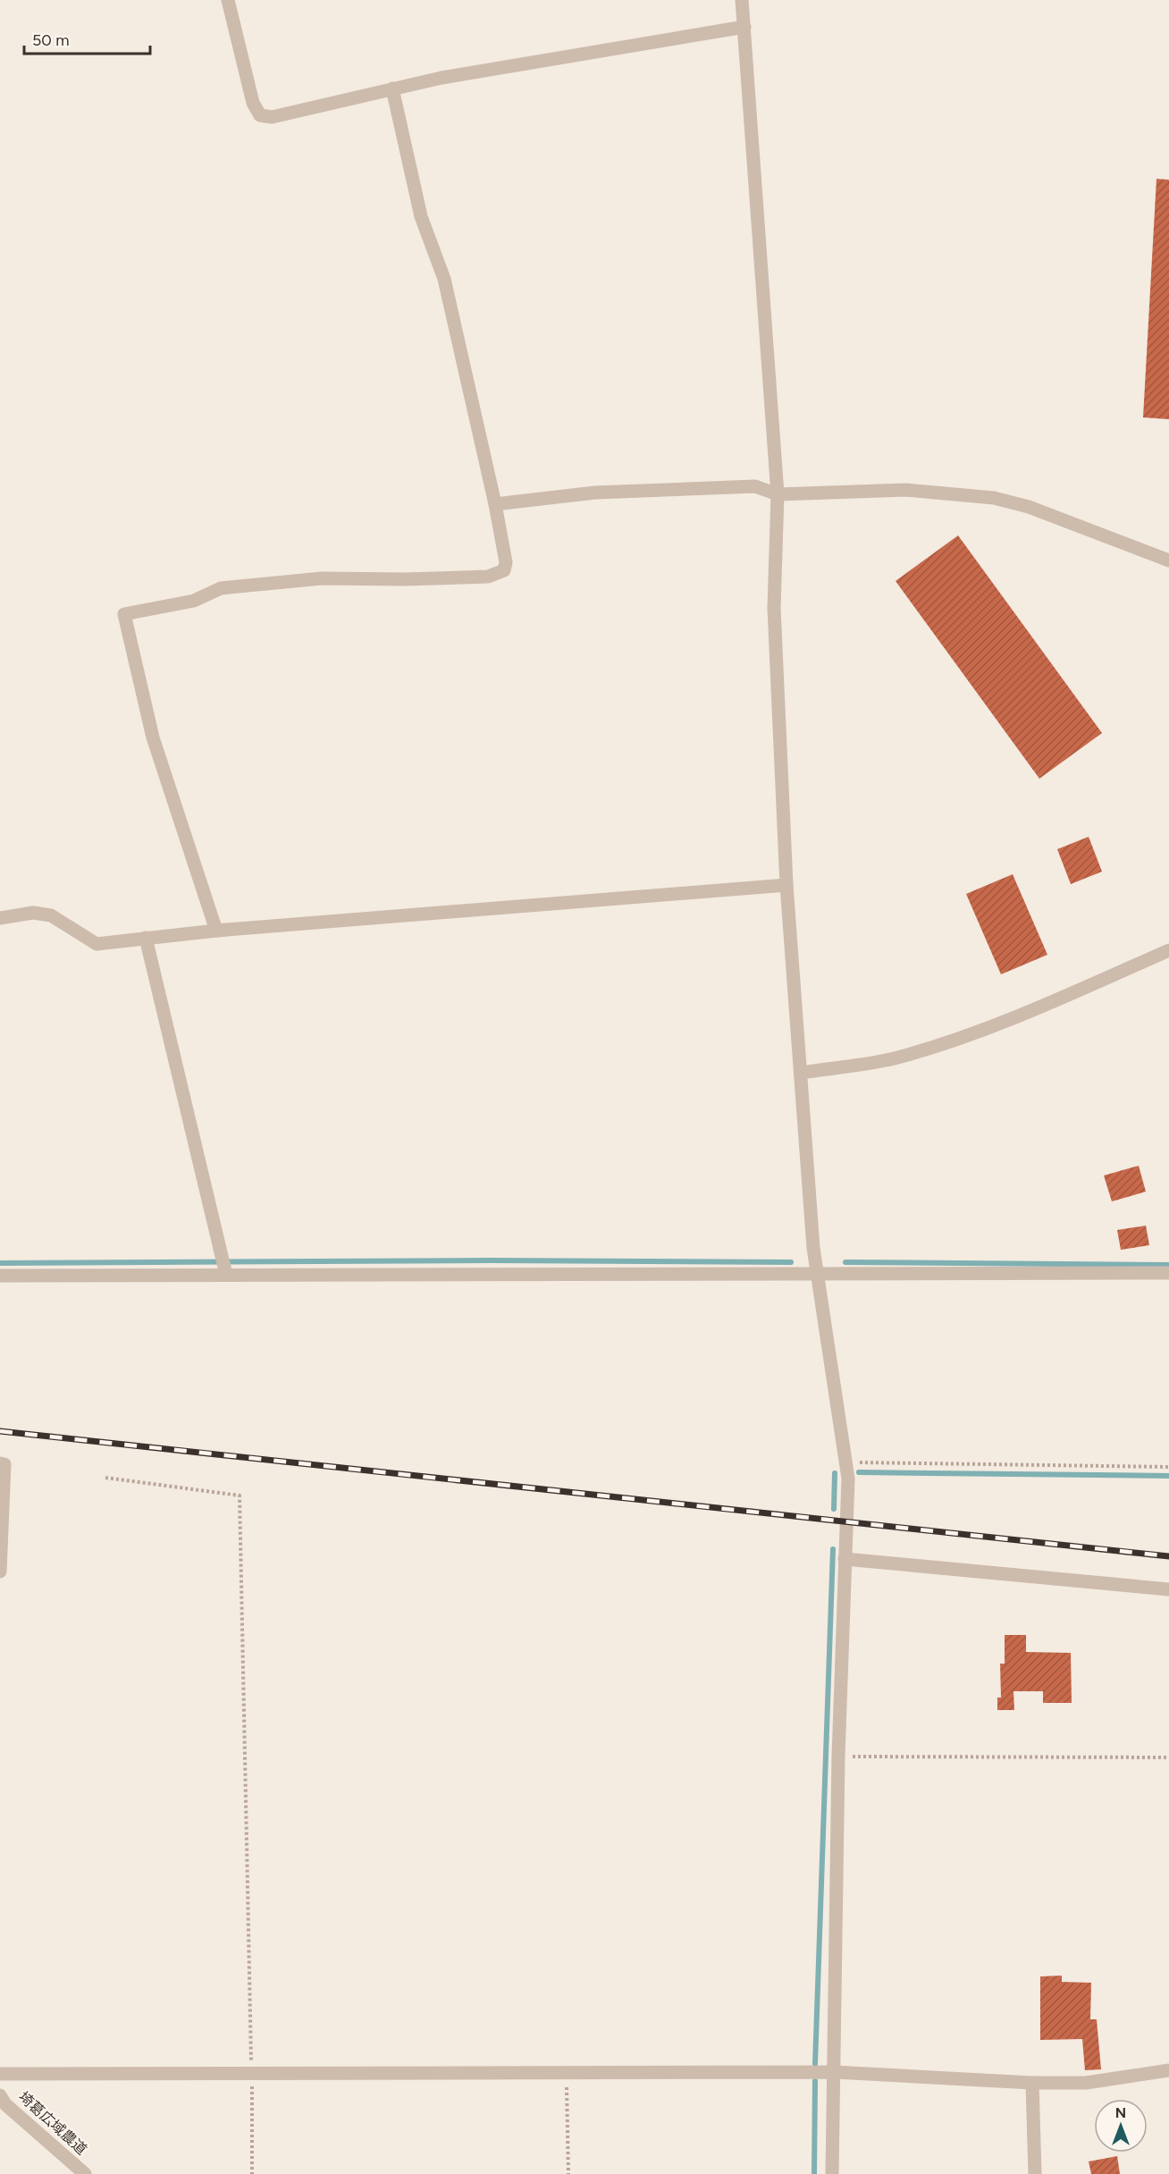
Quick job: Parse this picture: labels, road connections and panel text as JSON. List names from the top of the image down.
{
  "streets": {
    "street": ["埼葛広域農道"]
  },
  "scale_bar": "50 m",
  "north": "top"
}
